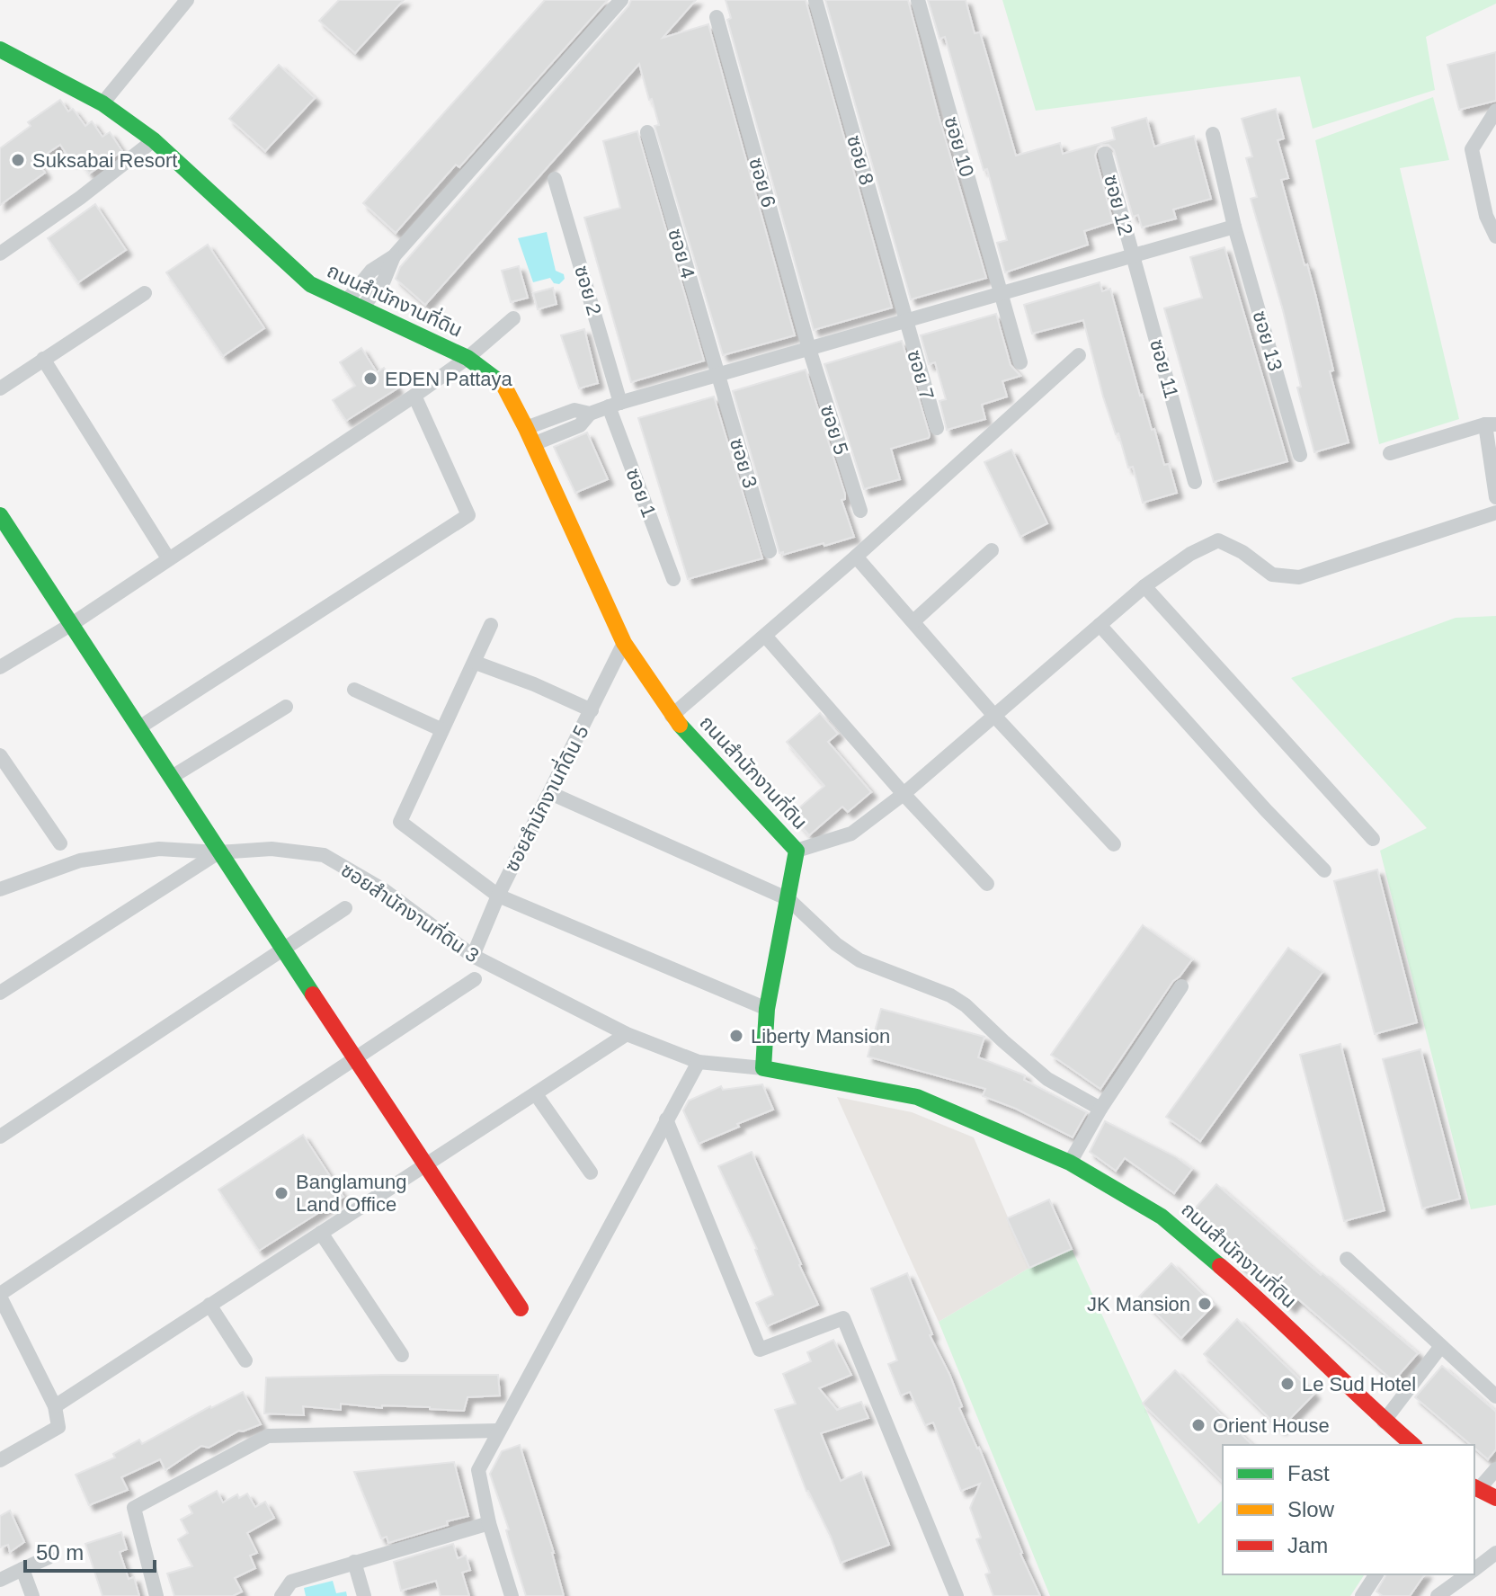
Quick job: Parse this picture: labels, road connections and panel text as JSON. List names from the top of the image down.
{
  "streets": {
    "street": [
      "ซอย 10",
      "ซอย 8",
      "ซอย 6",
      "ซอย 12",
      "ซอย 4",
      "ซอย 2",
      "ถนนสำนักงานที่ดิน",
      "ซอย 13",
      "ซอย 11",
      "ซอย 7",
      "ซอย 5",
      "ซอย 3",
      "ซอย 1",
      "ซอยสำนักงานที่ดิน 5",
      "ซอยสำนักงานที่ดิน 3"
    ]
  },
  "crossings": [
    ["ซอย 8", "ซอย 7"],
    ["ซอย 6", "ซอย 5"],
    ["ซอย 12", "ซอย 11"],
    ["ซอย 4", "ซอย 3"],
    ["ซอย 2", "ซอย 1"],
    ["ถนนสำนักงานที่ดิน", "ซอยสำนักงานที่ดิน 5"],
    ["ถนนสำนักงานที่ดิน", "ซอยสำนักงานที่ดิน 3"],
    ["ซอยสำนักงานที่ดิน 5", "ซอยสำนักงานที่ดิน 3"]
  ],
  "places": [
    "Suksabai Resort",
    "EDEN Pattaya",
    "Liberty Mansion",
    "Banglamung Land Office",
    "JK Mansion",
    "Le Sud Hotel",
    "Orient House"
  ],
  "legend": ["Fast", "Slow", "Jam"],
  "scale_bar": "50 m"
}
